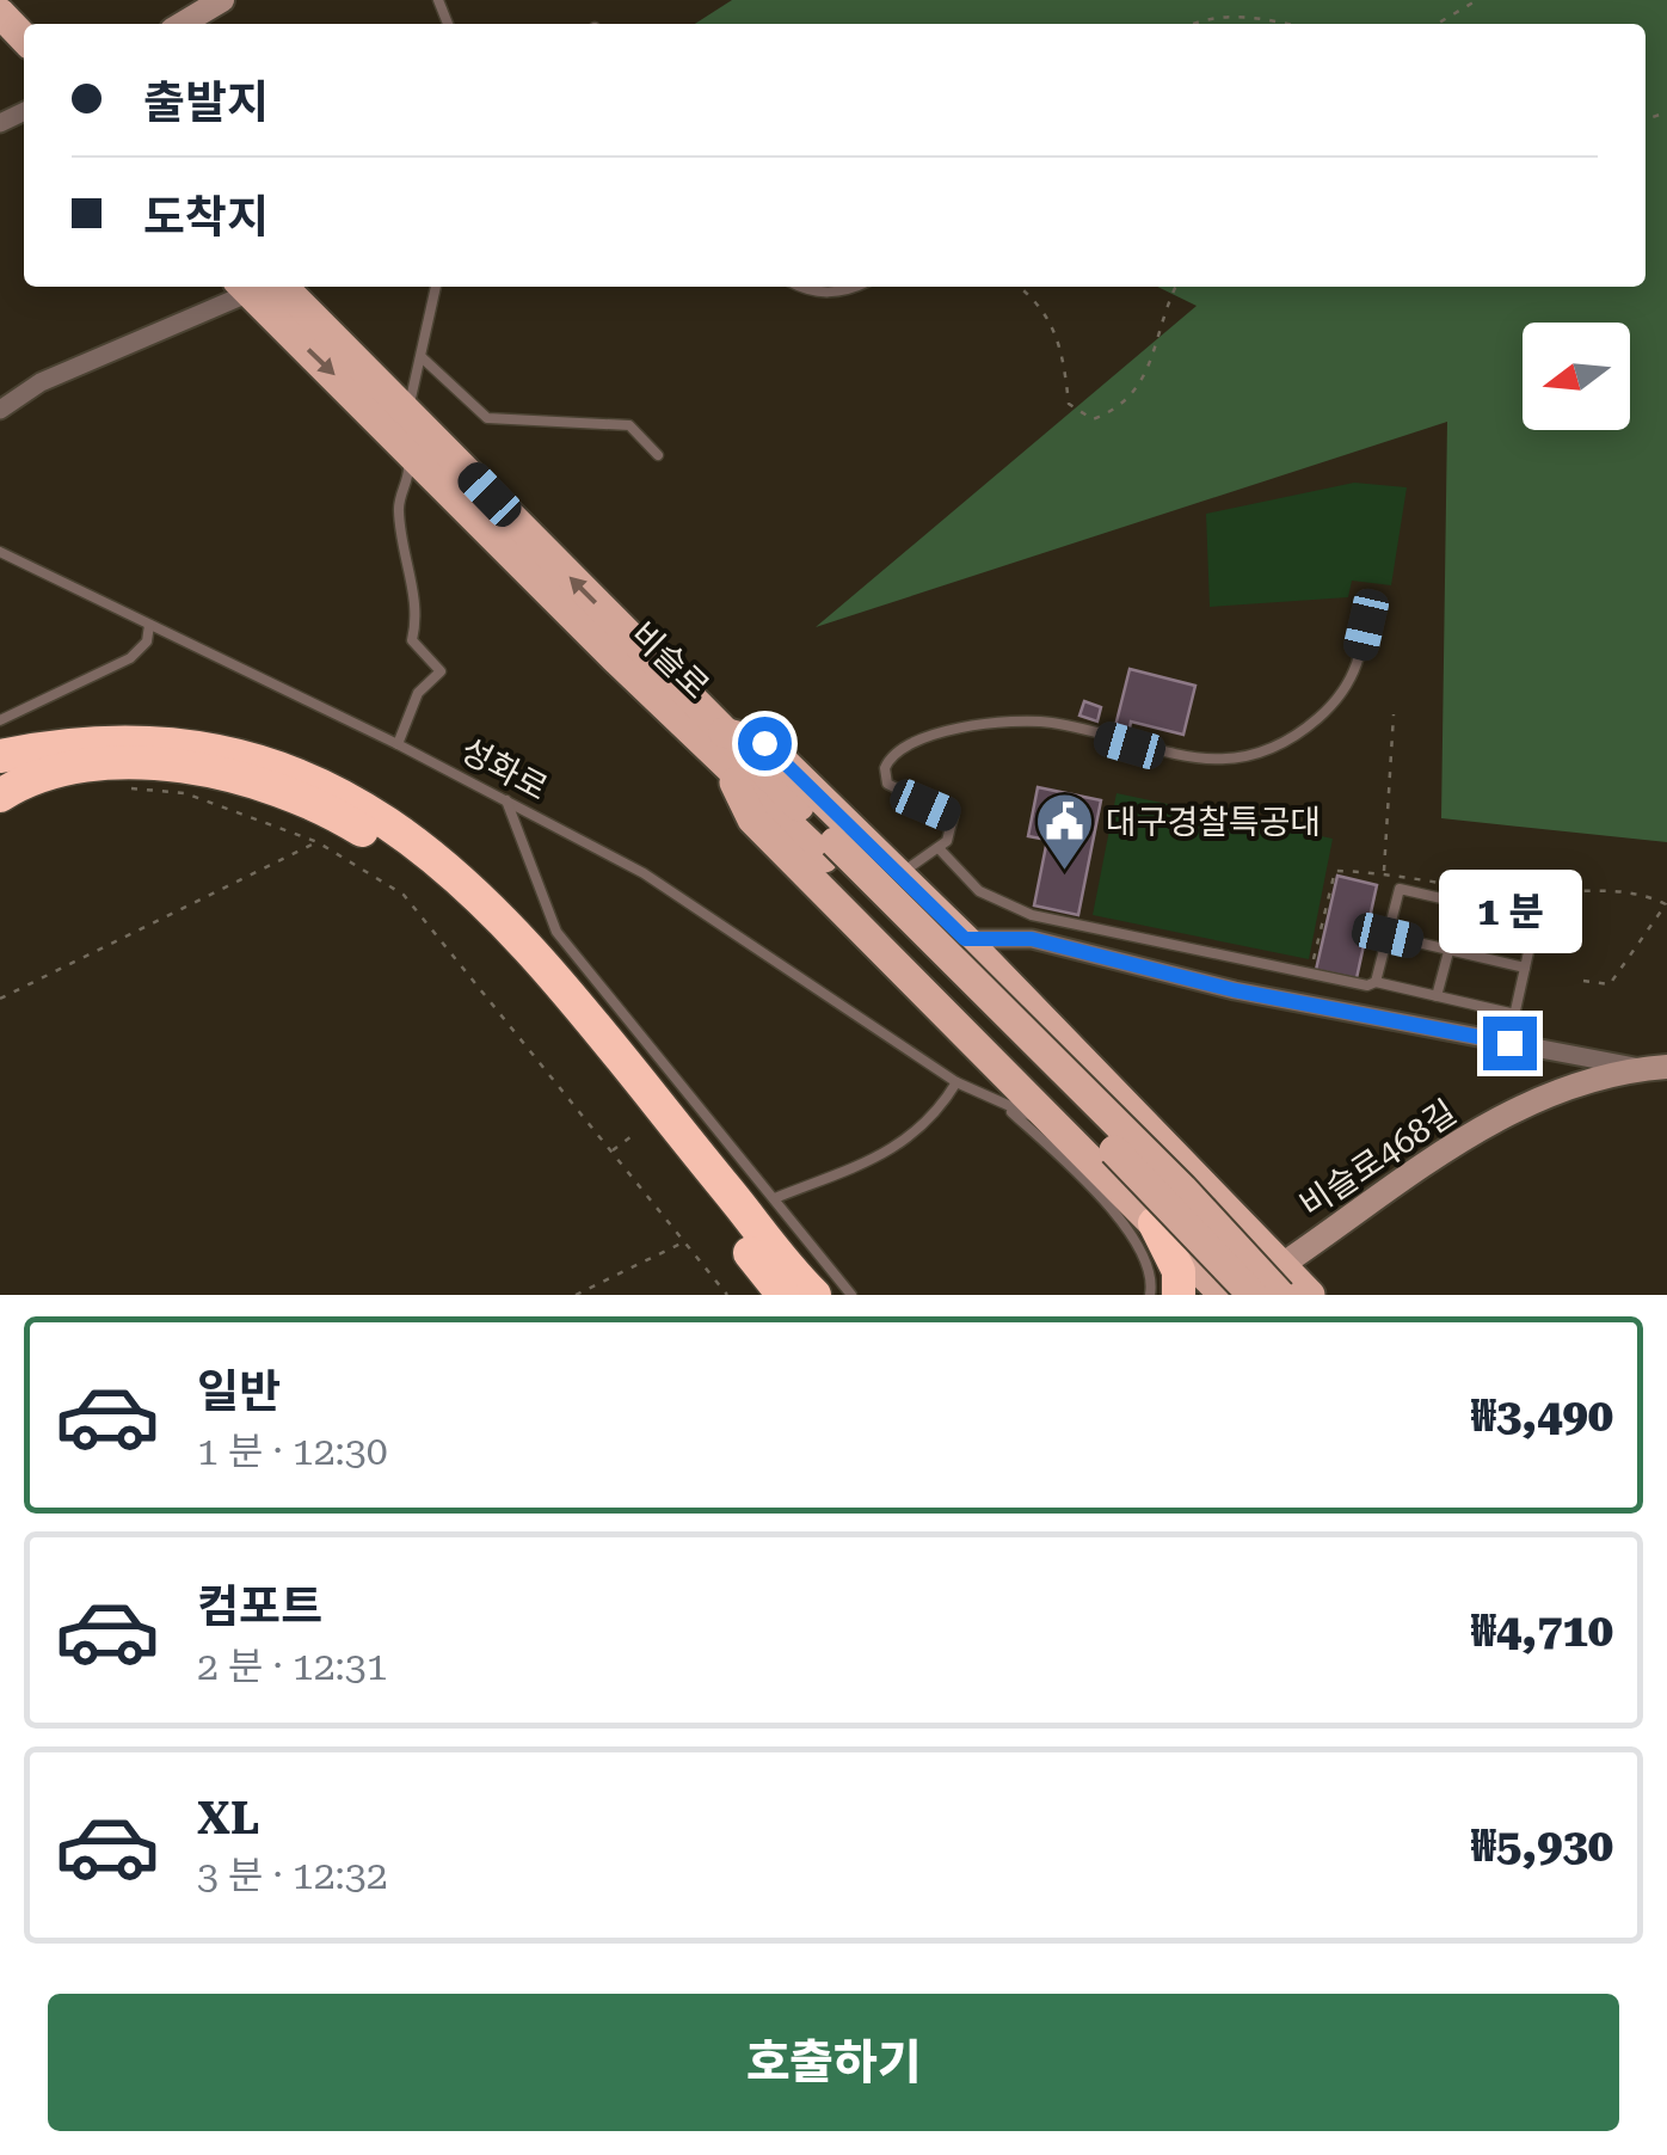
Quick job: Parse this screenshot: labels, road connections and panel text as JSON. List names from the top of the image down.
{
  "streets": {
    "main road": ["비슬로", "비슬로468길"],
    "lane": ["성화로"]
  },
  "crossings": [
    ["비슬로", "비슬로468길"]
  ],
  "places": {
    "public building": ["대구경찰특공대"]
  },
  "north": "left",
  "page": {
    "banner": ["출발지", "도착지"],
    "bubble": "1 분",
    "list": [
      {
        "name": "일반",
        "note": "1 분 · 12:30",
        "value": "₩3,490"
      },
      {
        "name": "컴포트",
        "note": "2 분 · 12:31",
        "value": "₩4,710"
      },
      {
        "name": "XL",
        "note": "3 분 · 12:32",
        "value": "₩5,930"
      }
    ],
    "buttons": "호출하기"
  }
}
